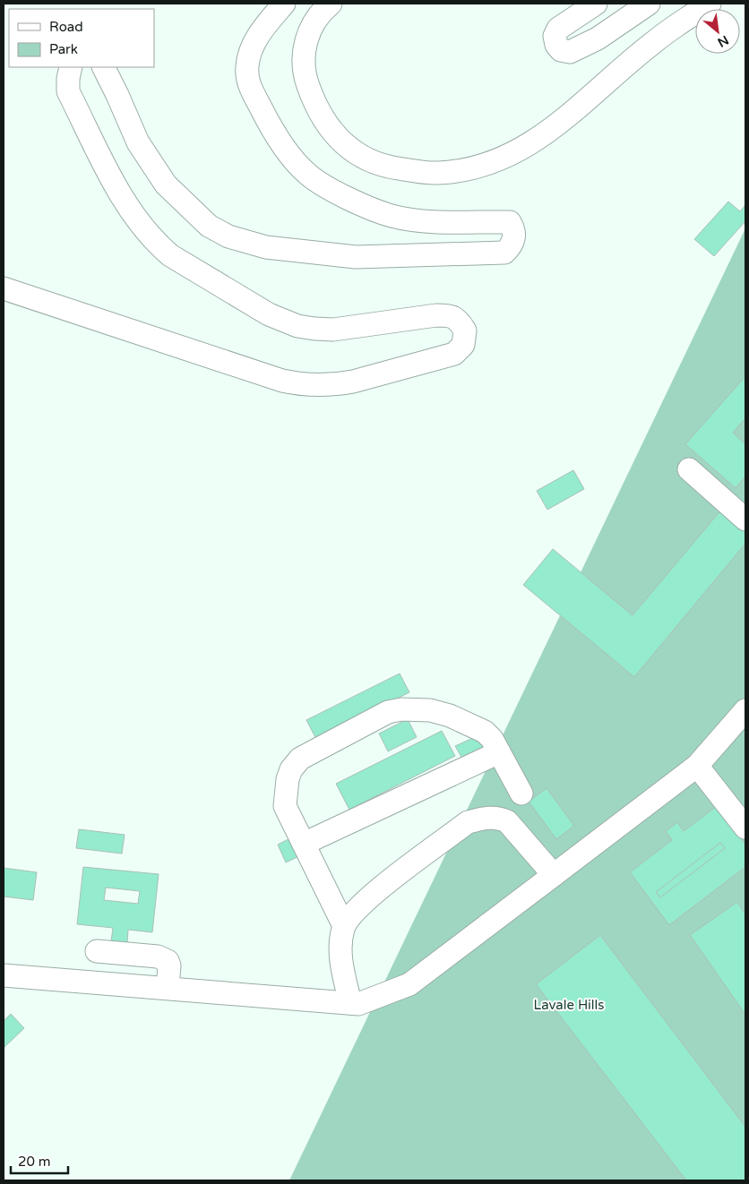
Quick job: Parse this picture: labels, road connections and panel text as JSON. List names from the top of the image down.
{
  "parks": ["Lavale Hills"],
  "legend": ["Road", "Park"],
  "scale_bar": "20 m",
  "north": "bottom right"
}
